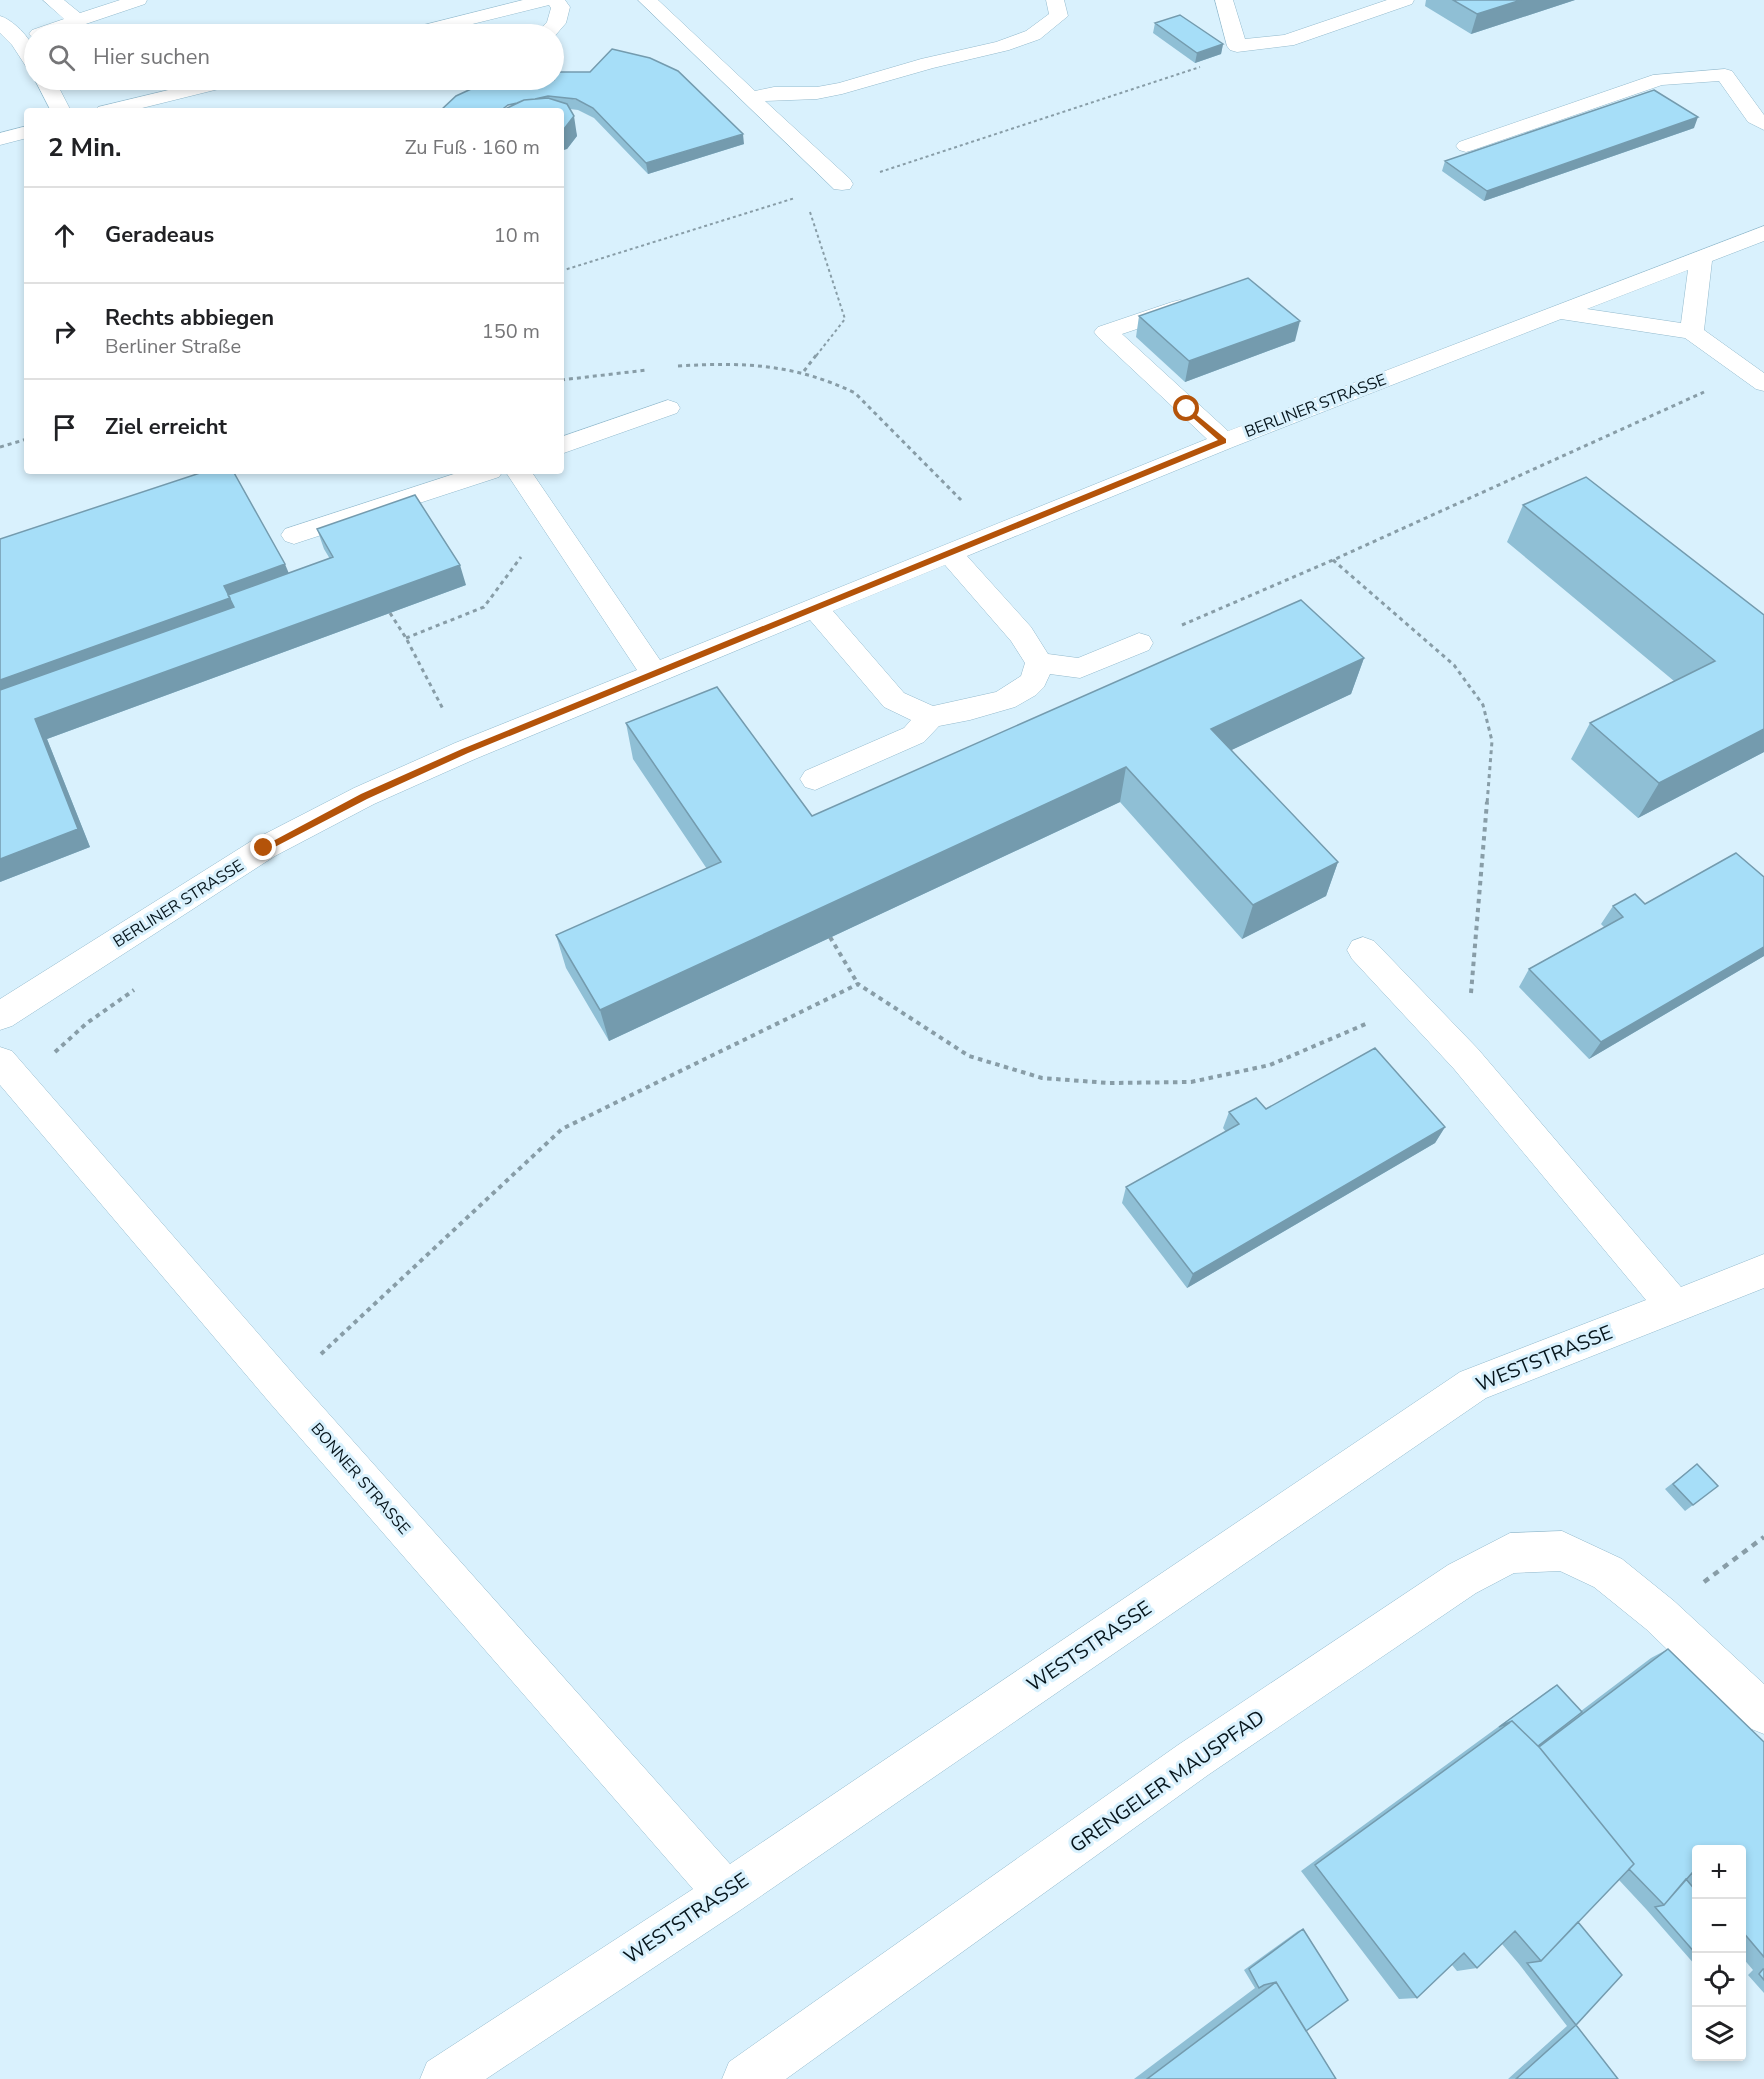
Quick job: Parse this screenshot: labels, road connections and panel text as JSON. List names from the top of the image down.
{
  "streets": {
    "street": [
      "BERLINER STRASSE",
      "WESTSTRASSE",
      "BONNER STRASSE",
      "GRENGELER MAUSPFAD"
    ]
  },
  "crossings": [
    ["WESTSTRASSE", "BONNER STRASSE"]
  ],
  "page": {
    "search": "Hier suchen",
    "heading": ["2 Min.", "Zu Fuß · 160 m"],
    "list": [
      ["Geradeaus", "10 m"],
      ["Rechts abbiegen", "Berliner Straße", "150 m"],
      "Ziel erreicht"
    ],
    "map_buttons": ["+", "−"]
  }
}
